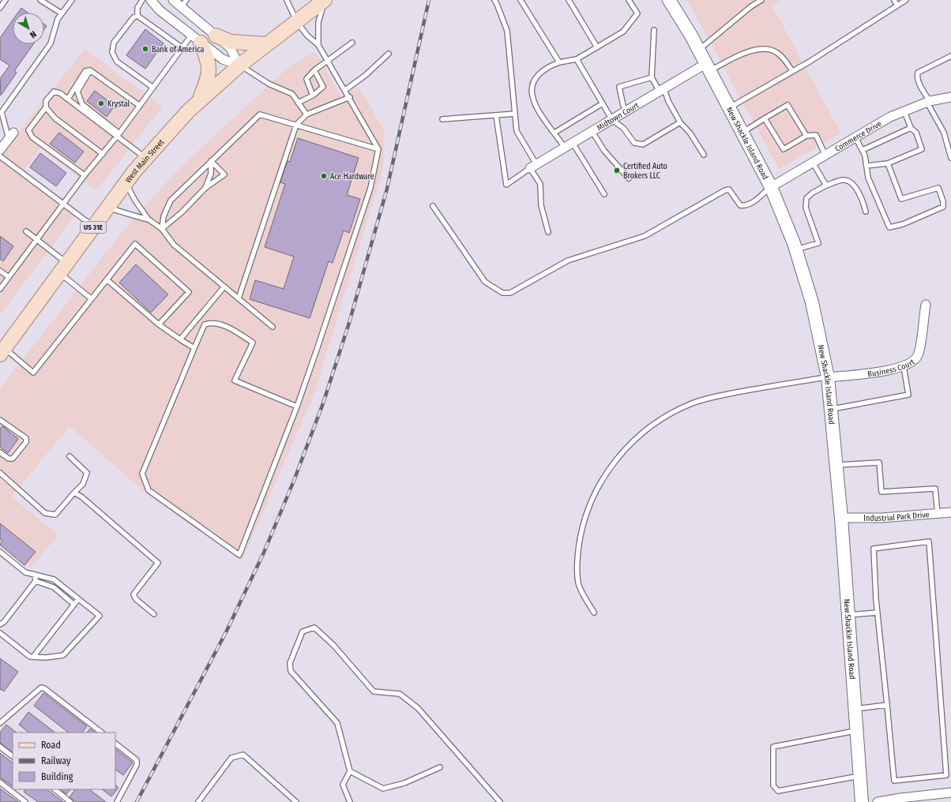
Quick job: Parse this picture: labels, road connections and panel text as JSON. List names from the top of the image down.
{
  "streets": {
    "main road": ["New Shackle Island Road", "West Main Street", "US 31E"],
    "street": [
      "Midtown Court",
      "Commerce Drive",
      "Business Court",
      "Industrial Park Drive"
    ]
  },
  "crossings": [
    ["Midtown Court", "New Shackle Island Road"],
    ["Commerce Drive", "New Shackle Island Road"],
    ["New Shackle Island Road", "Business Court"],
    ["New Shackle Island Road", "Industrial Park Drive"]
  ],
  "places": [
    "Bank of America",
    "Krystal",
    "Certified Auto Brokers LLC",
    "Ace Hardware"
  ],
  "legend": ["Road", "Railway", "Building"],
  "north": "bottom right"
}
